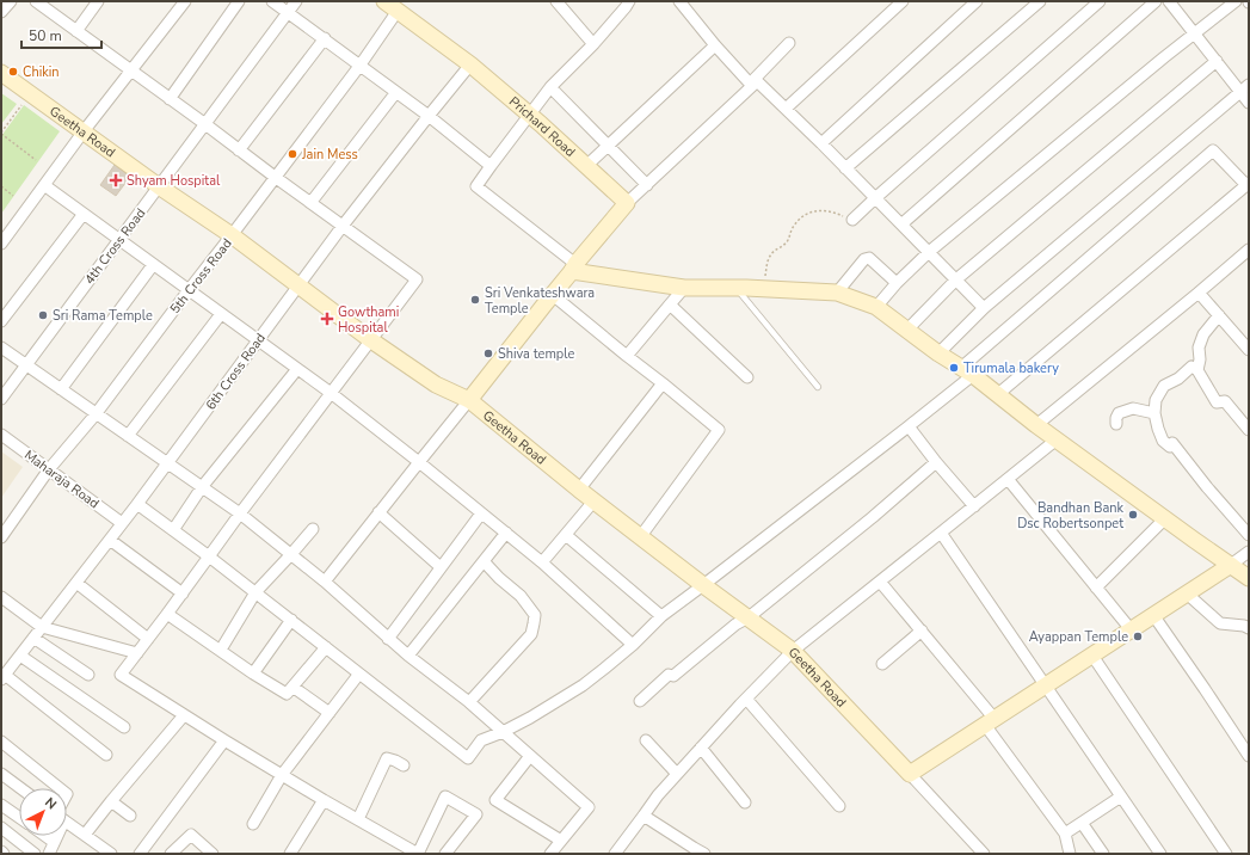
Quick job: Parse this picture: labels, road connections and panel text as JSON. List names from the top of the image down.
{
  "streets": {
    "street": [
      "Prichard Road",
      "Geetha Road",
      "4th Cross Road",
      "5th Cross Road",
      "6th Cross Road",
      "Maharaja Road"
    ]
  },
  "crossings": [
    ["Prichard Road", "5th Cross Road"],
    ["Prichard Road", "6th Cross Road"],
    ["Geetha Road", "4th Cross Road"],
    ["Geetha Road", "5th Cross Road"],
    ["Geetha Road", "6th Cross Road"],
    ["5th Cross Road", "Maharaja Road"],
    ["6th Cross Road", "Maharaja Road"]
  ],
  "places": {
    "other": [
      "Chikin",
      "Jain Mess",
      "Sri Venkateshwara Temple",
      "Sri Rama Temple",
      "Shiva temple",
      "Tirumala bakery",
      "Bandhan Bank Dsc Robertsonpet",
      "Ayappan Temple"
    ],
    "health": ["Shyam Hospital", "Gowthami Hospital"]
  },
  "scale_bar": "50 m",
  "north": "top right"
}
